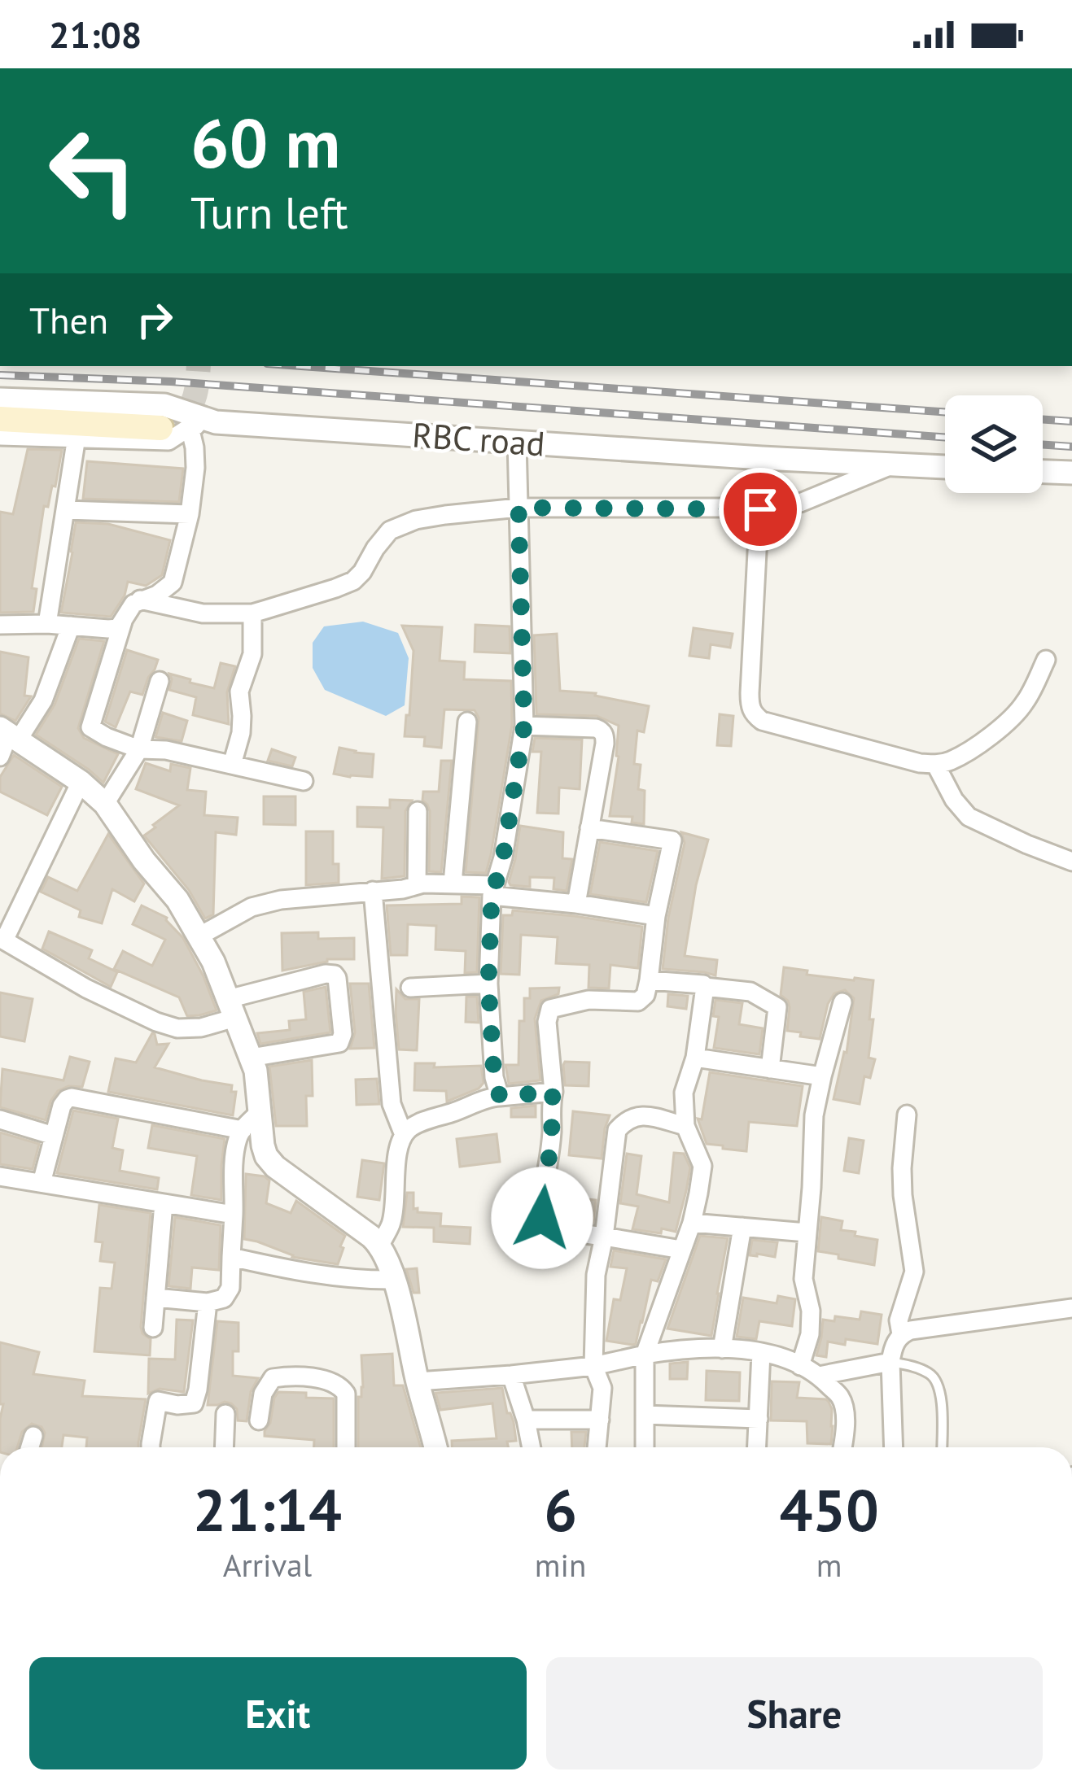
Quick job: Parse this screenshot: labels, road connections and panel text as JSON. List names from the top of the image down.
{
  "streets": {
    "street": ["RBC road"]
  },
  "page": {
    "status": "21:08",
    "turn": ["60 m", "Turn left"],
    "then": "Then",
    "eta": [
      "21:14",
      "Arrival",
      "6",
      "min",
      "450",
      "m"
    ],
    "buttons": ["Exit", "Share"]
  }
}
